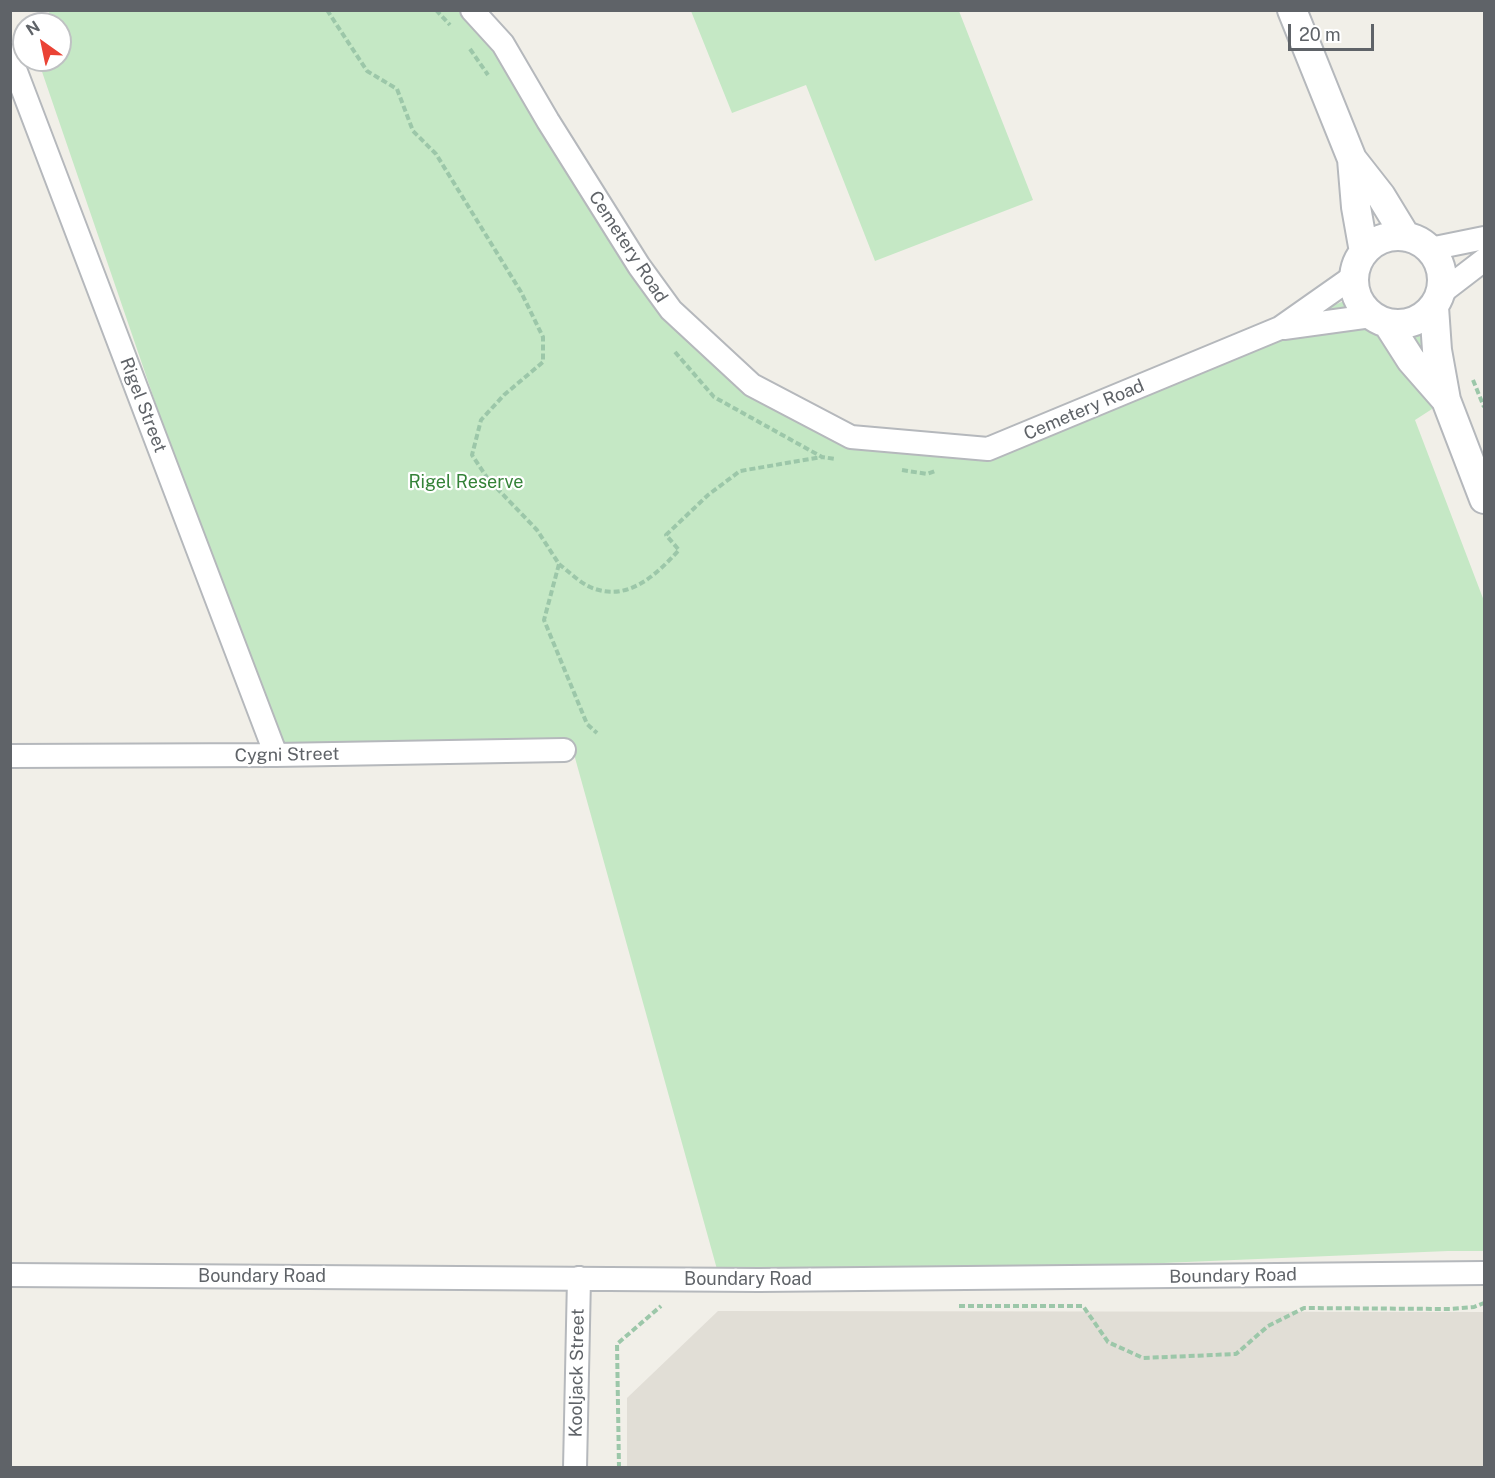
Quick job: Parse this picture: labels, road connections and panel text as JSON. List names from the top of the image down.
{
  "streets": {
    "street": [
      "Cemetery Road",
      "Rigel Street",
      "Cygni Street",
      "Boundary Road",
      "Kooljack Street"
    ]
  },
  "crossings": [
    ["Rigel Street", "Cygni Street"],
    ["Boundary Road", "Kooljack Street"]
  ],
  "parks": ["Rigel Reserve"],
  "scale_bar": "20 m",
  "north": "top left"
}
